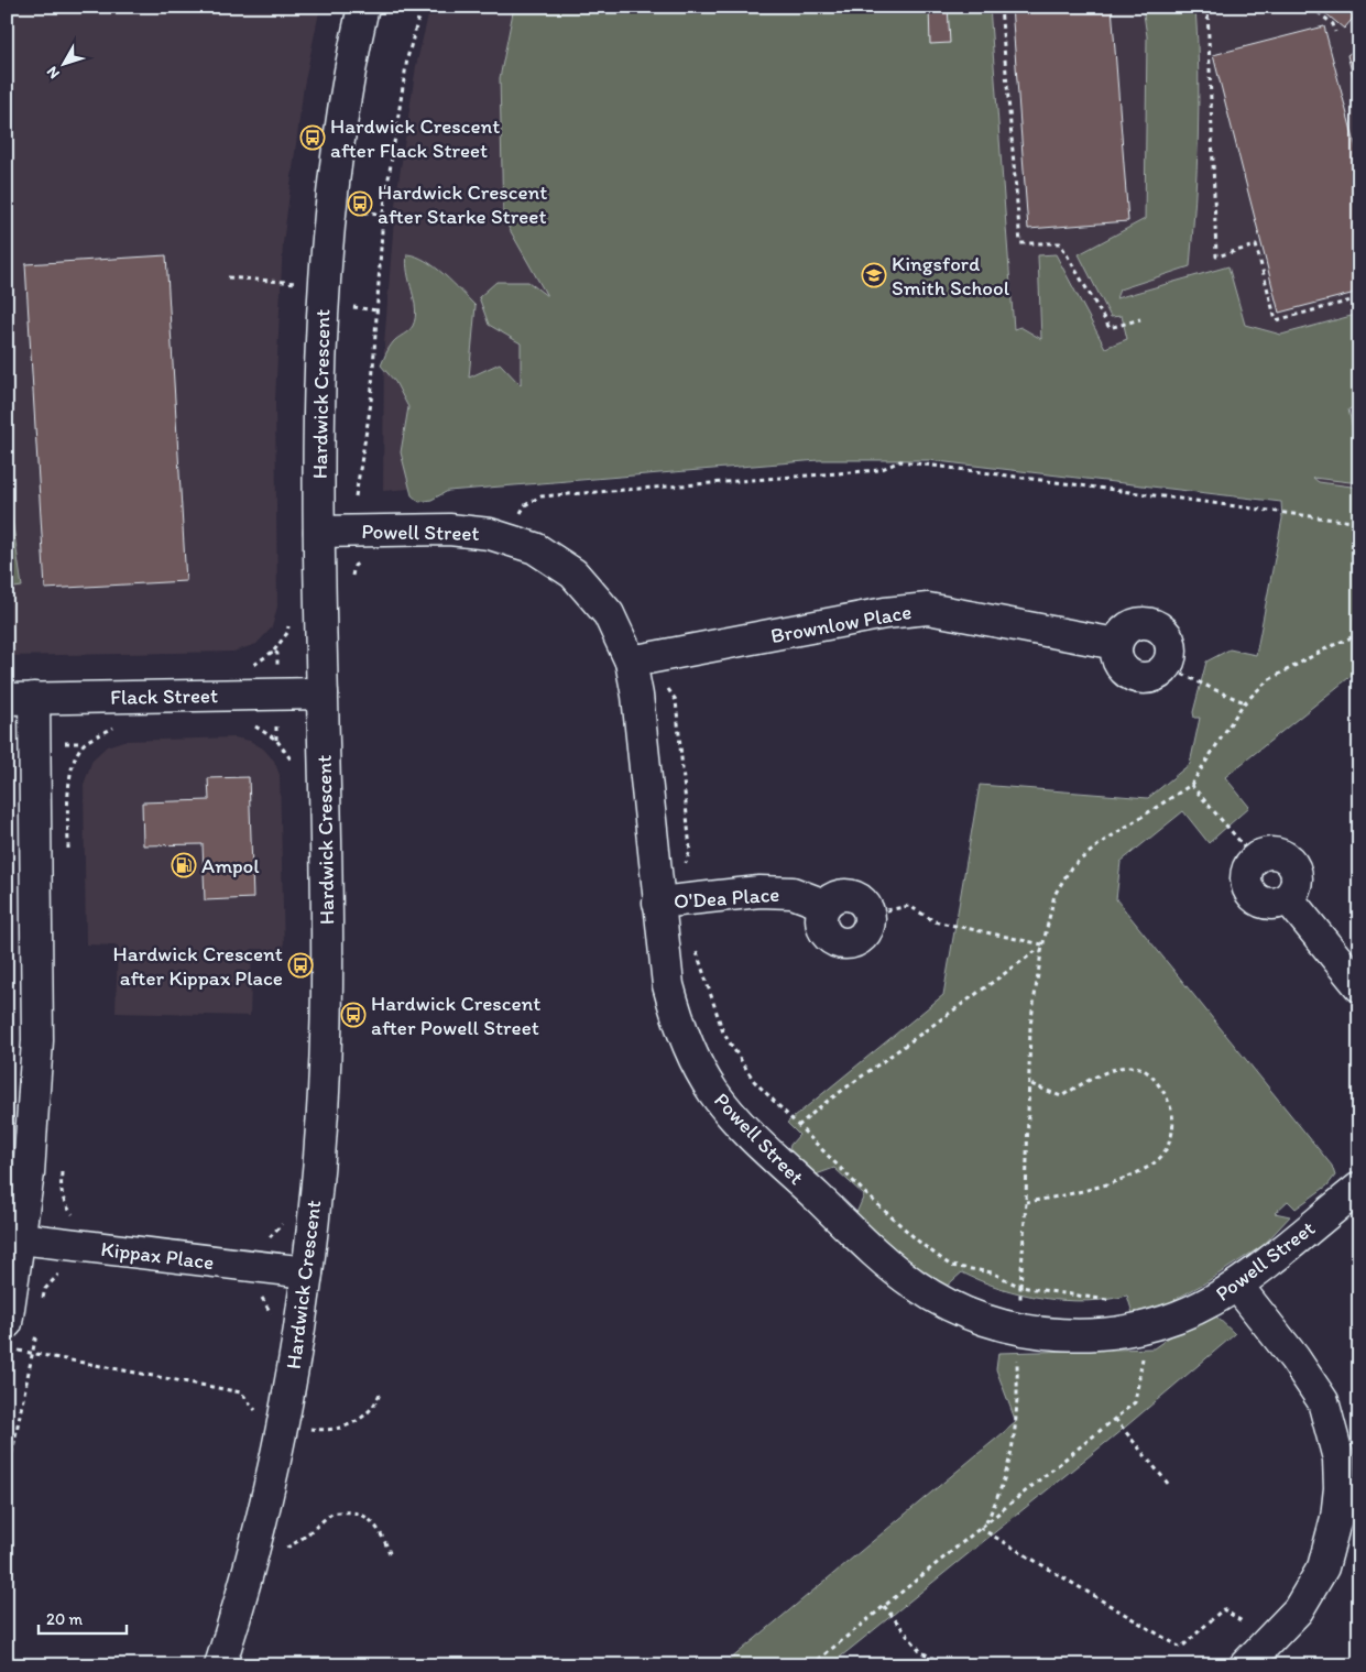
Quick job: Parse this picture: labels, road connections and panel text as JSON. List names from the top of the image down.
{
  "streets": {
    "street": [
      "Hardwick Crescent",
      "Powell Street",
      "Brownlow Place",
      "Flack Street",
      "O'Dea Place",
      "Kippax Place"
    ]
  },
  "crossings": [
    ["Hardwick Crescent", "Powell Street"],
    ["Hardwick Crescent", "Flack Street"],
    ["Hardwick Crescent", "Kippax Place"],
    ["Powell Street", "Brownlow Place"],
    ["Powell Street", "O'Dea Place"]
  ],
  "places": {
    "bus stop": [
      "Hardwick Crescent after Flack Street",
      "Hardwick Crescent after Starke Street",
      "Hardwick Crescent after Kippax Place",
      "Hardwick Crescent after Powell Street"
    ],
    "school or university": ["Kingsford Smith School"],
    "fuel station": ["Ampol"]
  },
  "scale_bar": "20 m",
  "north": "bottom left"
}
